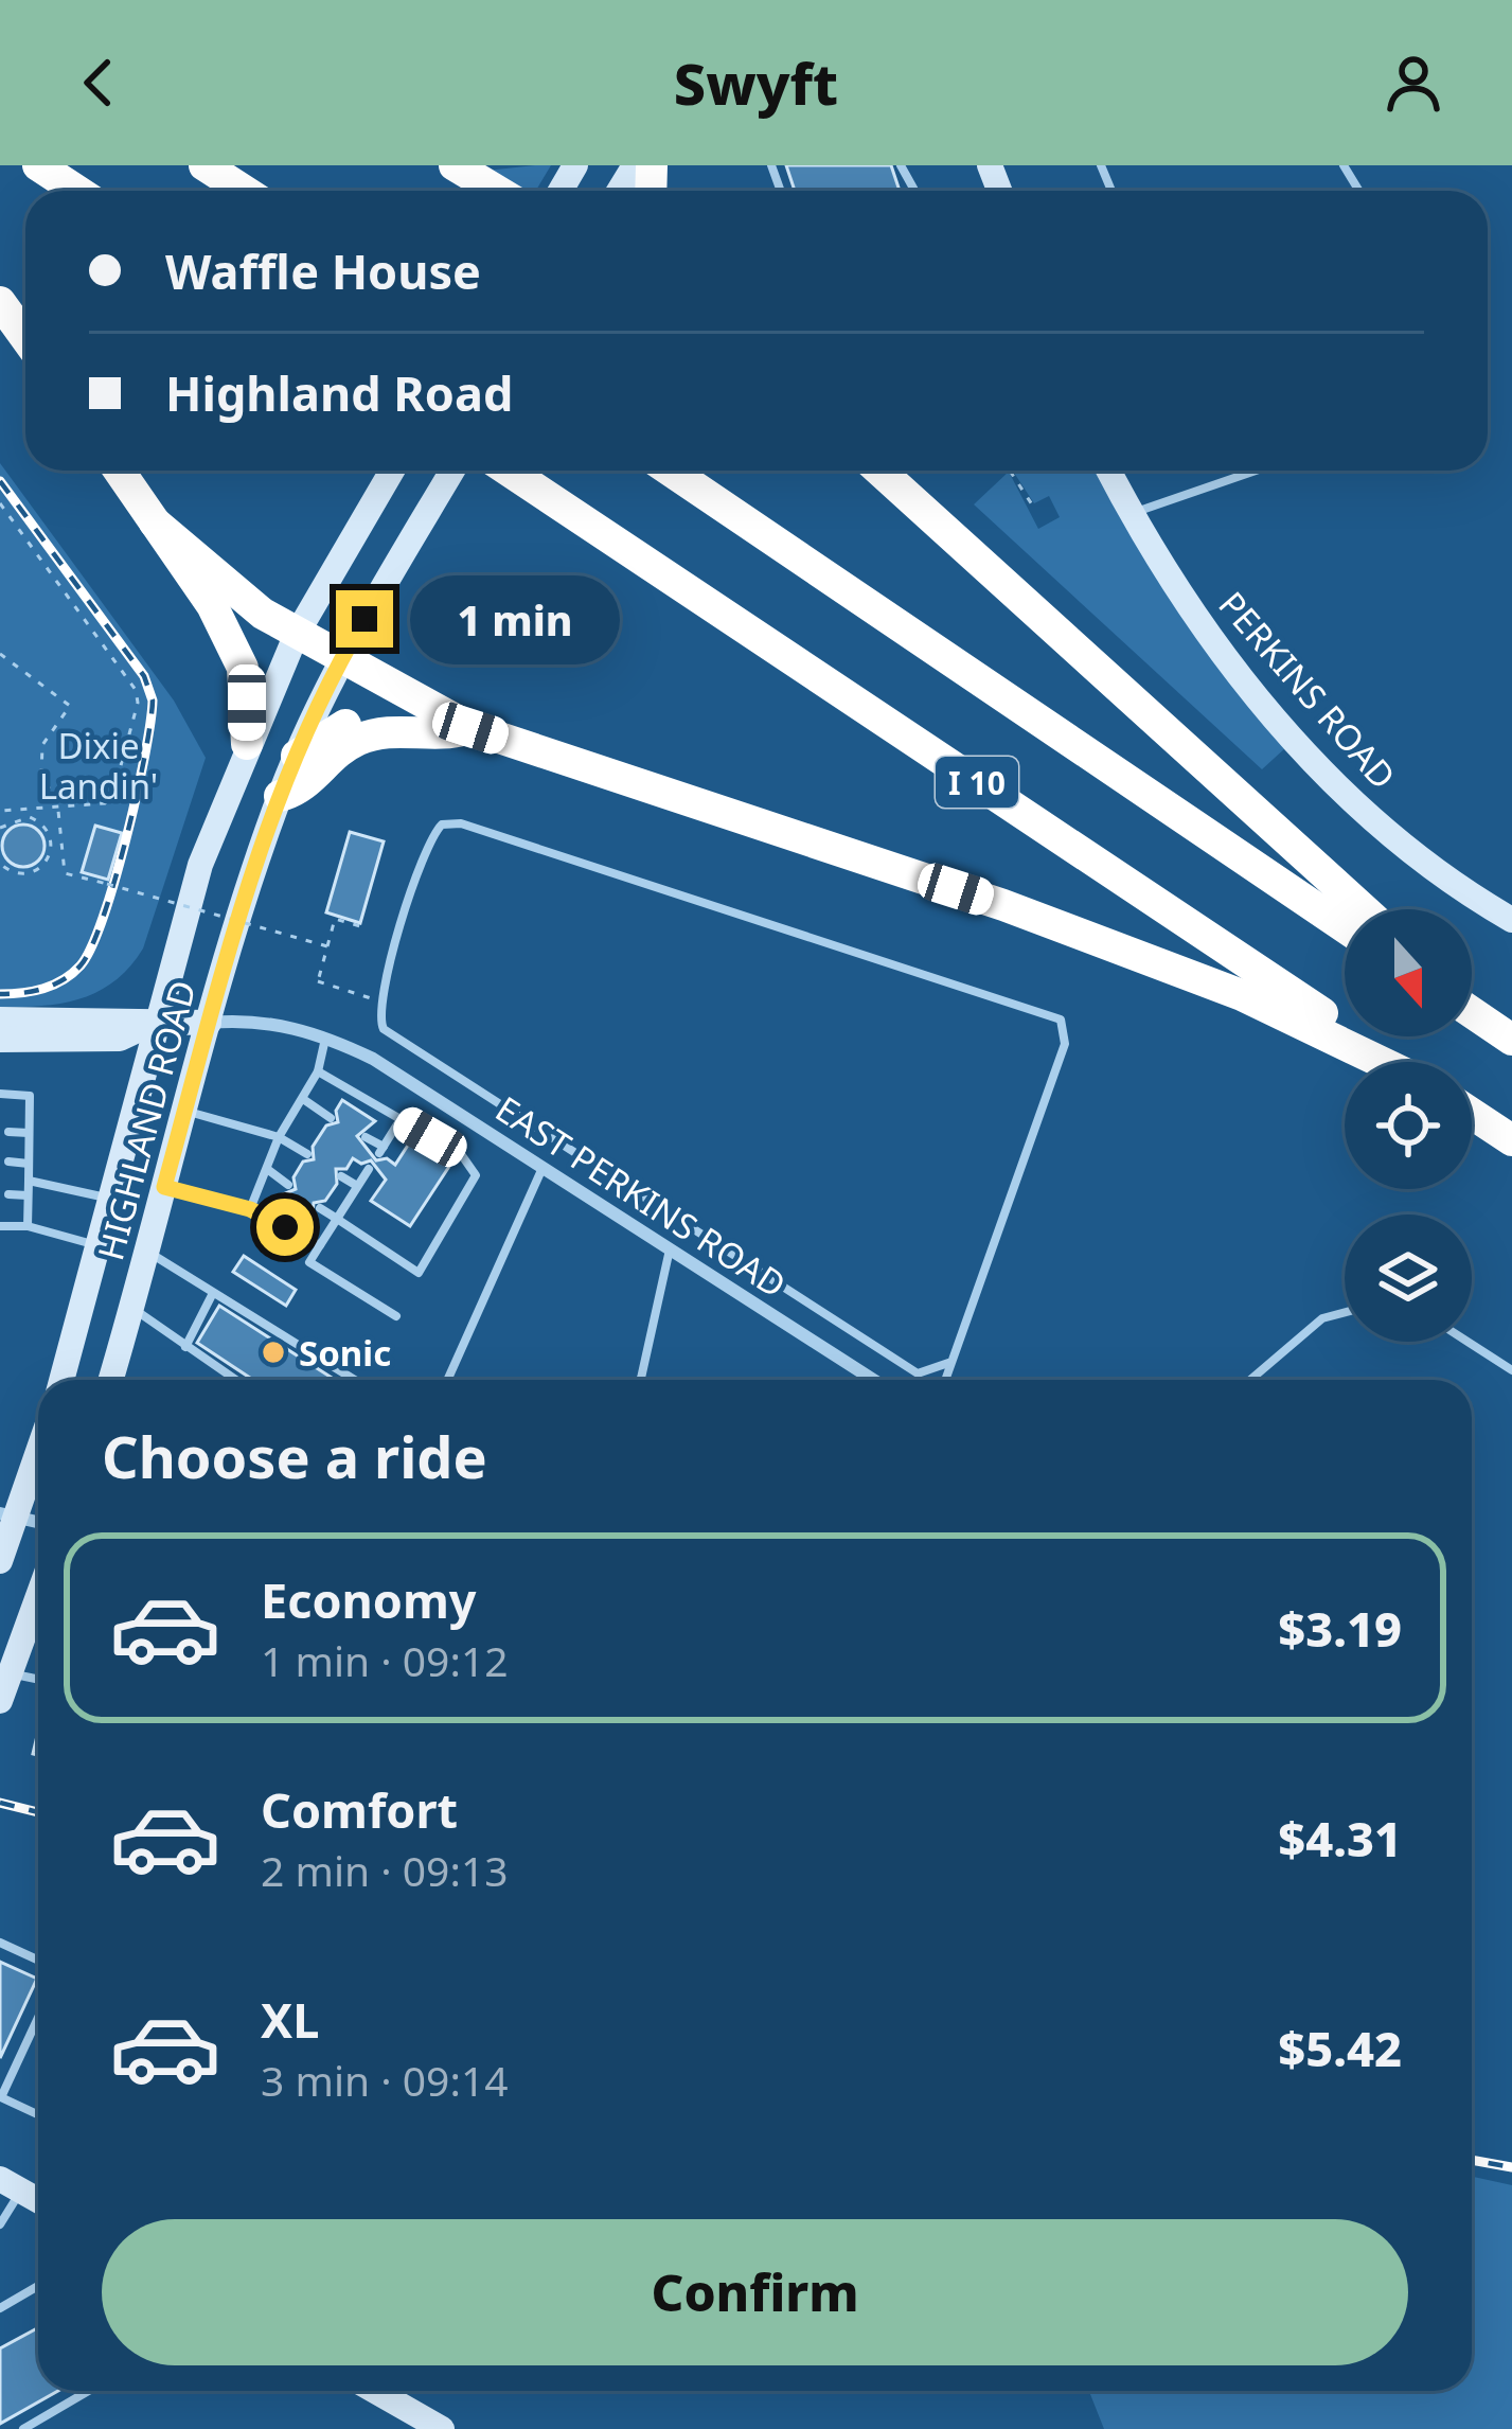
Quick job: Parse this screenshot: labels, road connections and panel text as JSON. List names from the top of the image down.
{
  "streets": {
    "highway": ["I 10"],
    "main road": ["PERKINS ROAD", "HIGHLAND ROAD"],
    "street": ["EAST PERKINS ROAD"]
  },
  "crossings": [
    ["HIGHLAND ROAD", "EAST PERKINS ROAD"]
  ],
  "parks": ["Dixie Landin'"],
  "places": ["Sonic"],
  "north": "bottom",
  "page": {
    "header": "Swyft",
    "banner": ["Waffle House", "Highland Road"],
    "bubble": "1 min",
    "heading": "Choose a ride",
    "list": [
      {
        "name": "Economy",
        "note": "1 min · 09:12",
        "value": "$3.19"
      },
      {
        "name": "Comfort",
        "note": "2 min · 09:13",
        "value": "$4.31"
      },
      {
        "name": "XL",
        "note": "3 min · 09:14",
        "value": "$5.42"
      }
    ],
    "buttons": "Confirm"
  }
}
